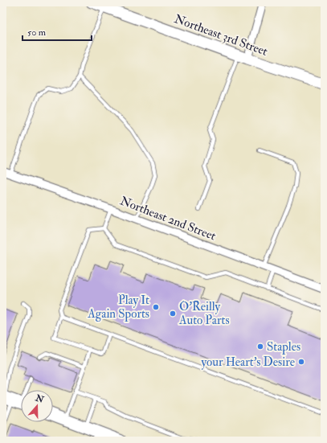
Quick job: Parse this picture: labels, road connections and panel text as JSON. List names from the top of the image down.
{
  "streets": {
    "street": ["Northeast 3rd Street", "Northeast 2nd Street"]
  },
  "places": [
    "Play It Again Sports",
    "O'Reilly Auto Parts",
    "Staples",
    "your Heart's Desire"
  ],
  "scale_bar": "50 m",
  "north": "top"
}
